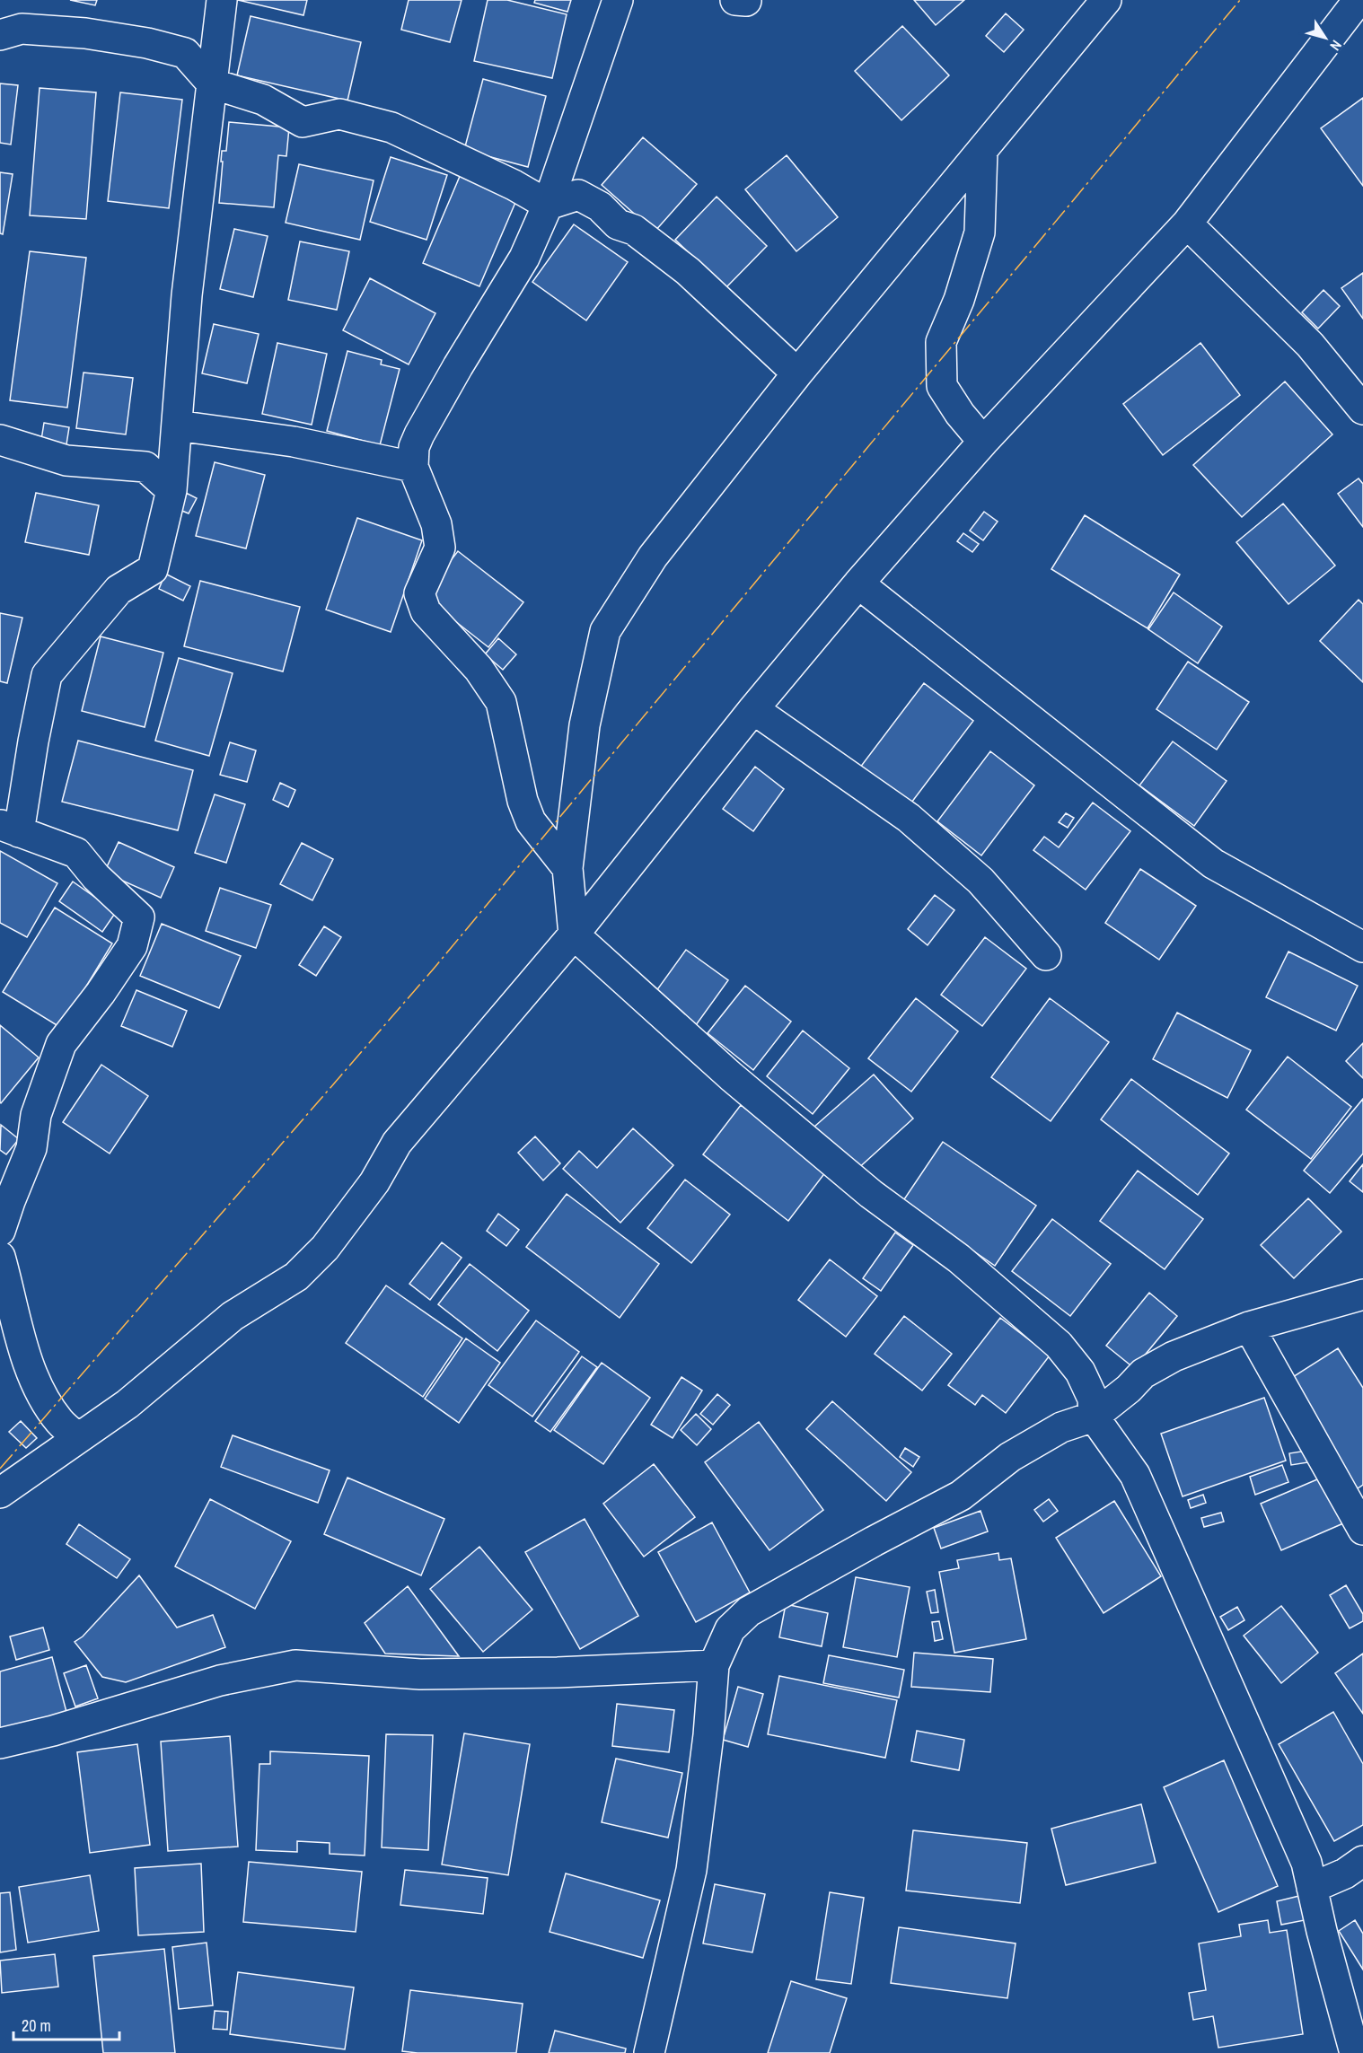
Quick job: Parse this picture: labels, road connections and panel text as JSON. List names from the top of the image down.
{
  "scale_bar": "20 m",
  "north": "bottom right"
}
